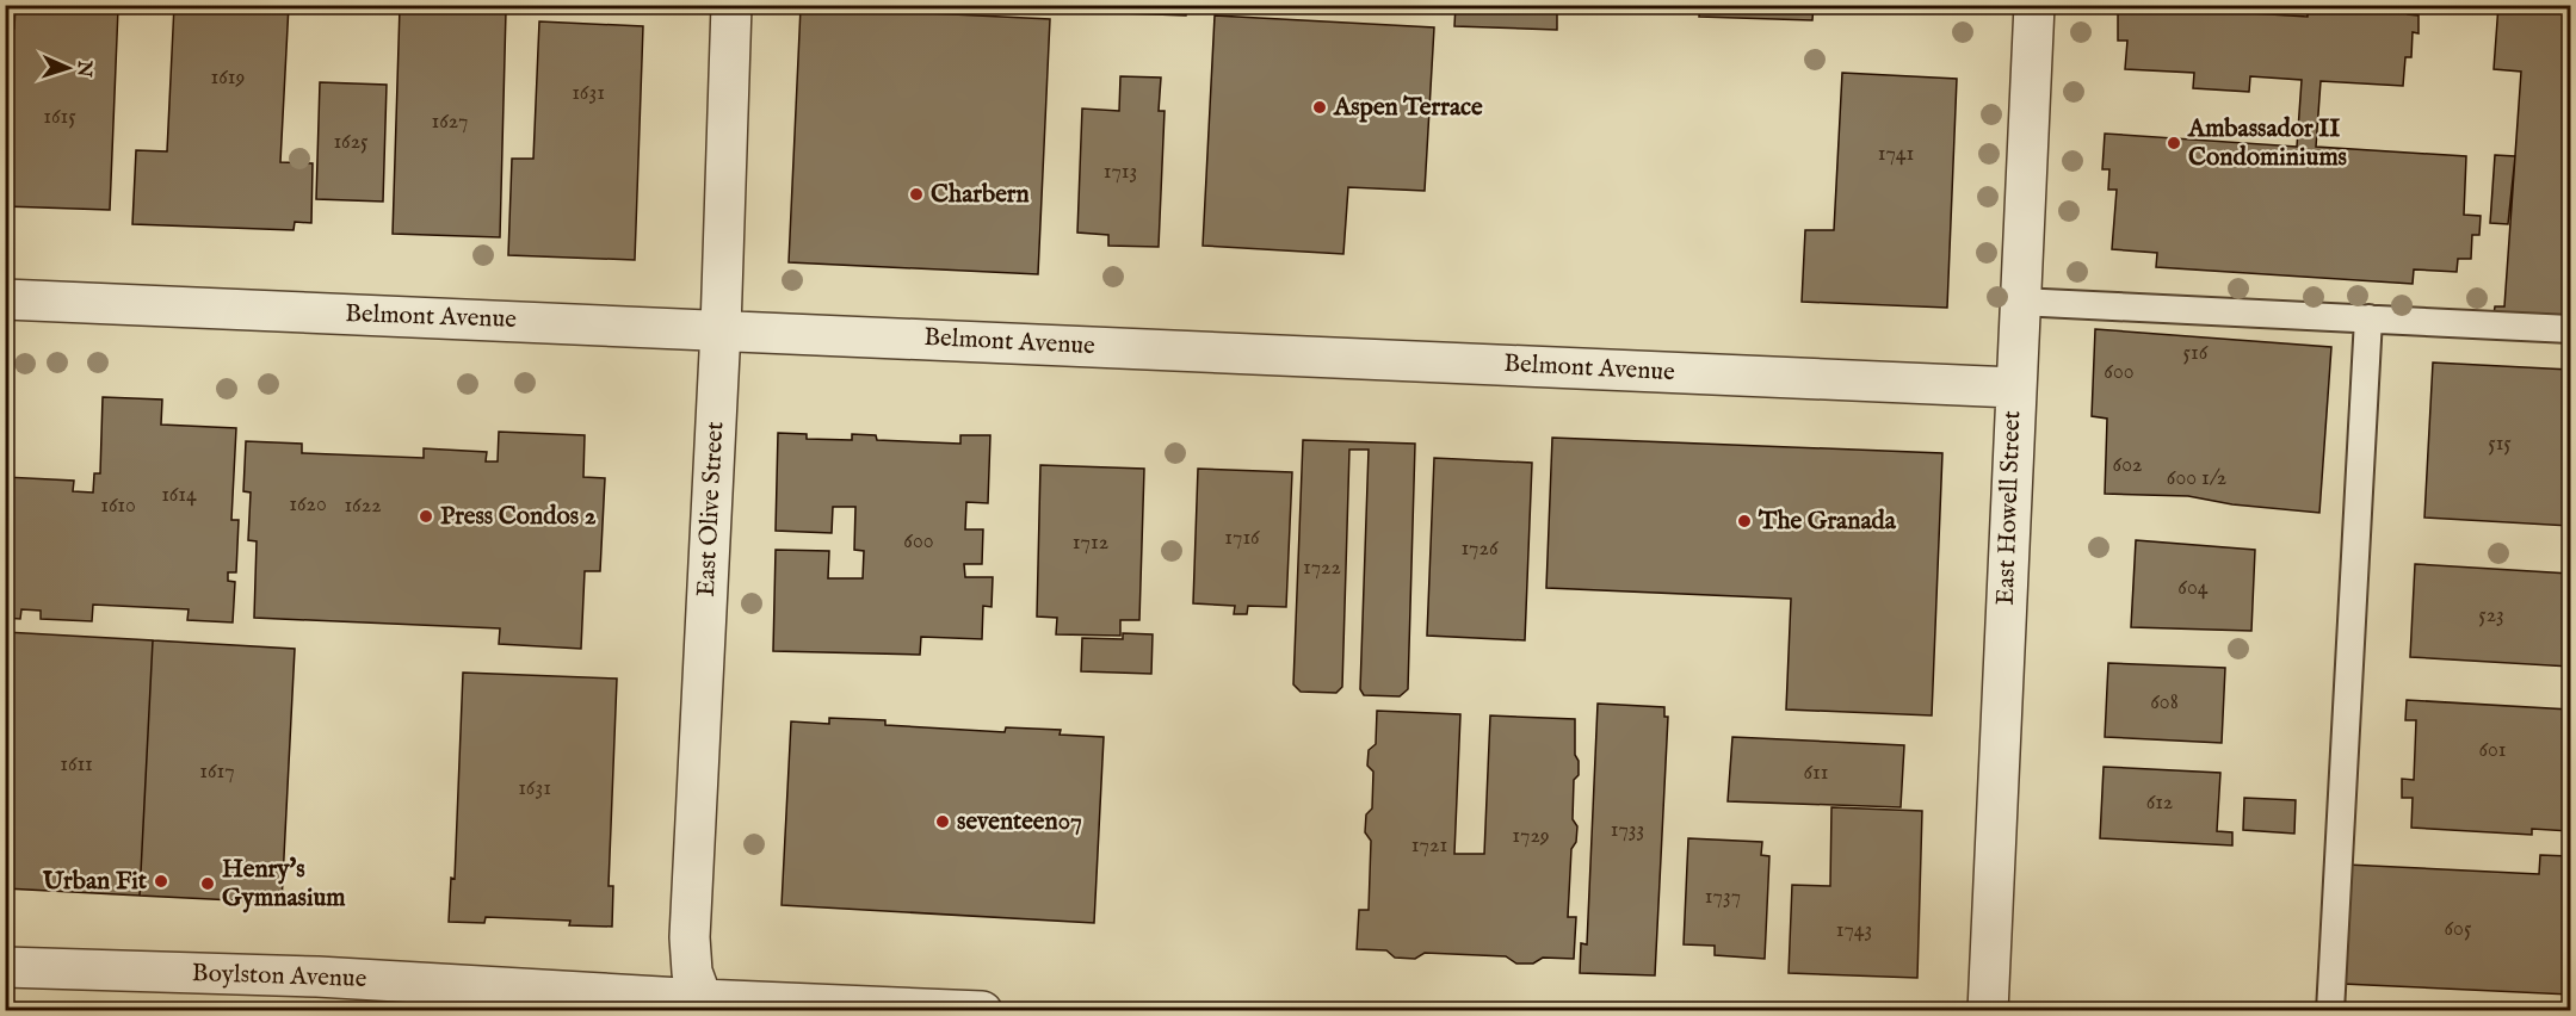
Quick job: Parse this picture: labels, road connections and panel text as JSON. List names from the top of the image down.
{
  "streets": {
    "street": [
      "Belmont Avenue",
      "East Howell Street",
      "East Olive Street",
      "Boylston Avenue"
    ]
  },
  "crossings": [
    ["Belmont Avenue", "East Howell Street"],
    ["Belmont Avenue", "East Olive Street"],
    ["East Olive Street", "Boylston Avenue"]
  ],
  "places": [
    "Aspen Terrace",
    "Ambassador II Condominiums",
    "Charbern",
    "Press Condos 2",
    "The Granada",
    "seventeen07",
    "Urban Fit",
    "Henry's Gymnasium"
  ],
  "house_numbers": [
    "1619",
    "1631",
    "1615",
    "1627",
    "1625",
    "1741",
    "1713",
    "516",
    "600",
    "515",
    "602",
    "600 1/2",
    "1614",
    "1620",
    "1610",
    "1622",
    "1716",
    "600",
    "1712",
    "1726",
    "1722",
    "604",
    "523",
    "608",
    "601",
    "1611",
    "1617",
    "611",
    "1631",
    "612",
    "1733",
    "1729",
    "1721",
    "1737",
    "605",
    "1743"
  ],
  "north": "right"
}
